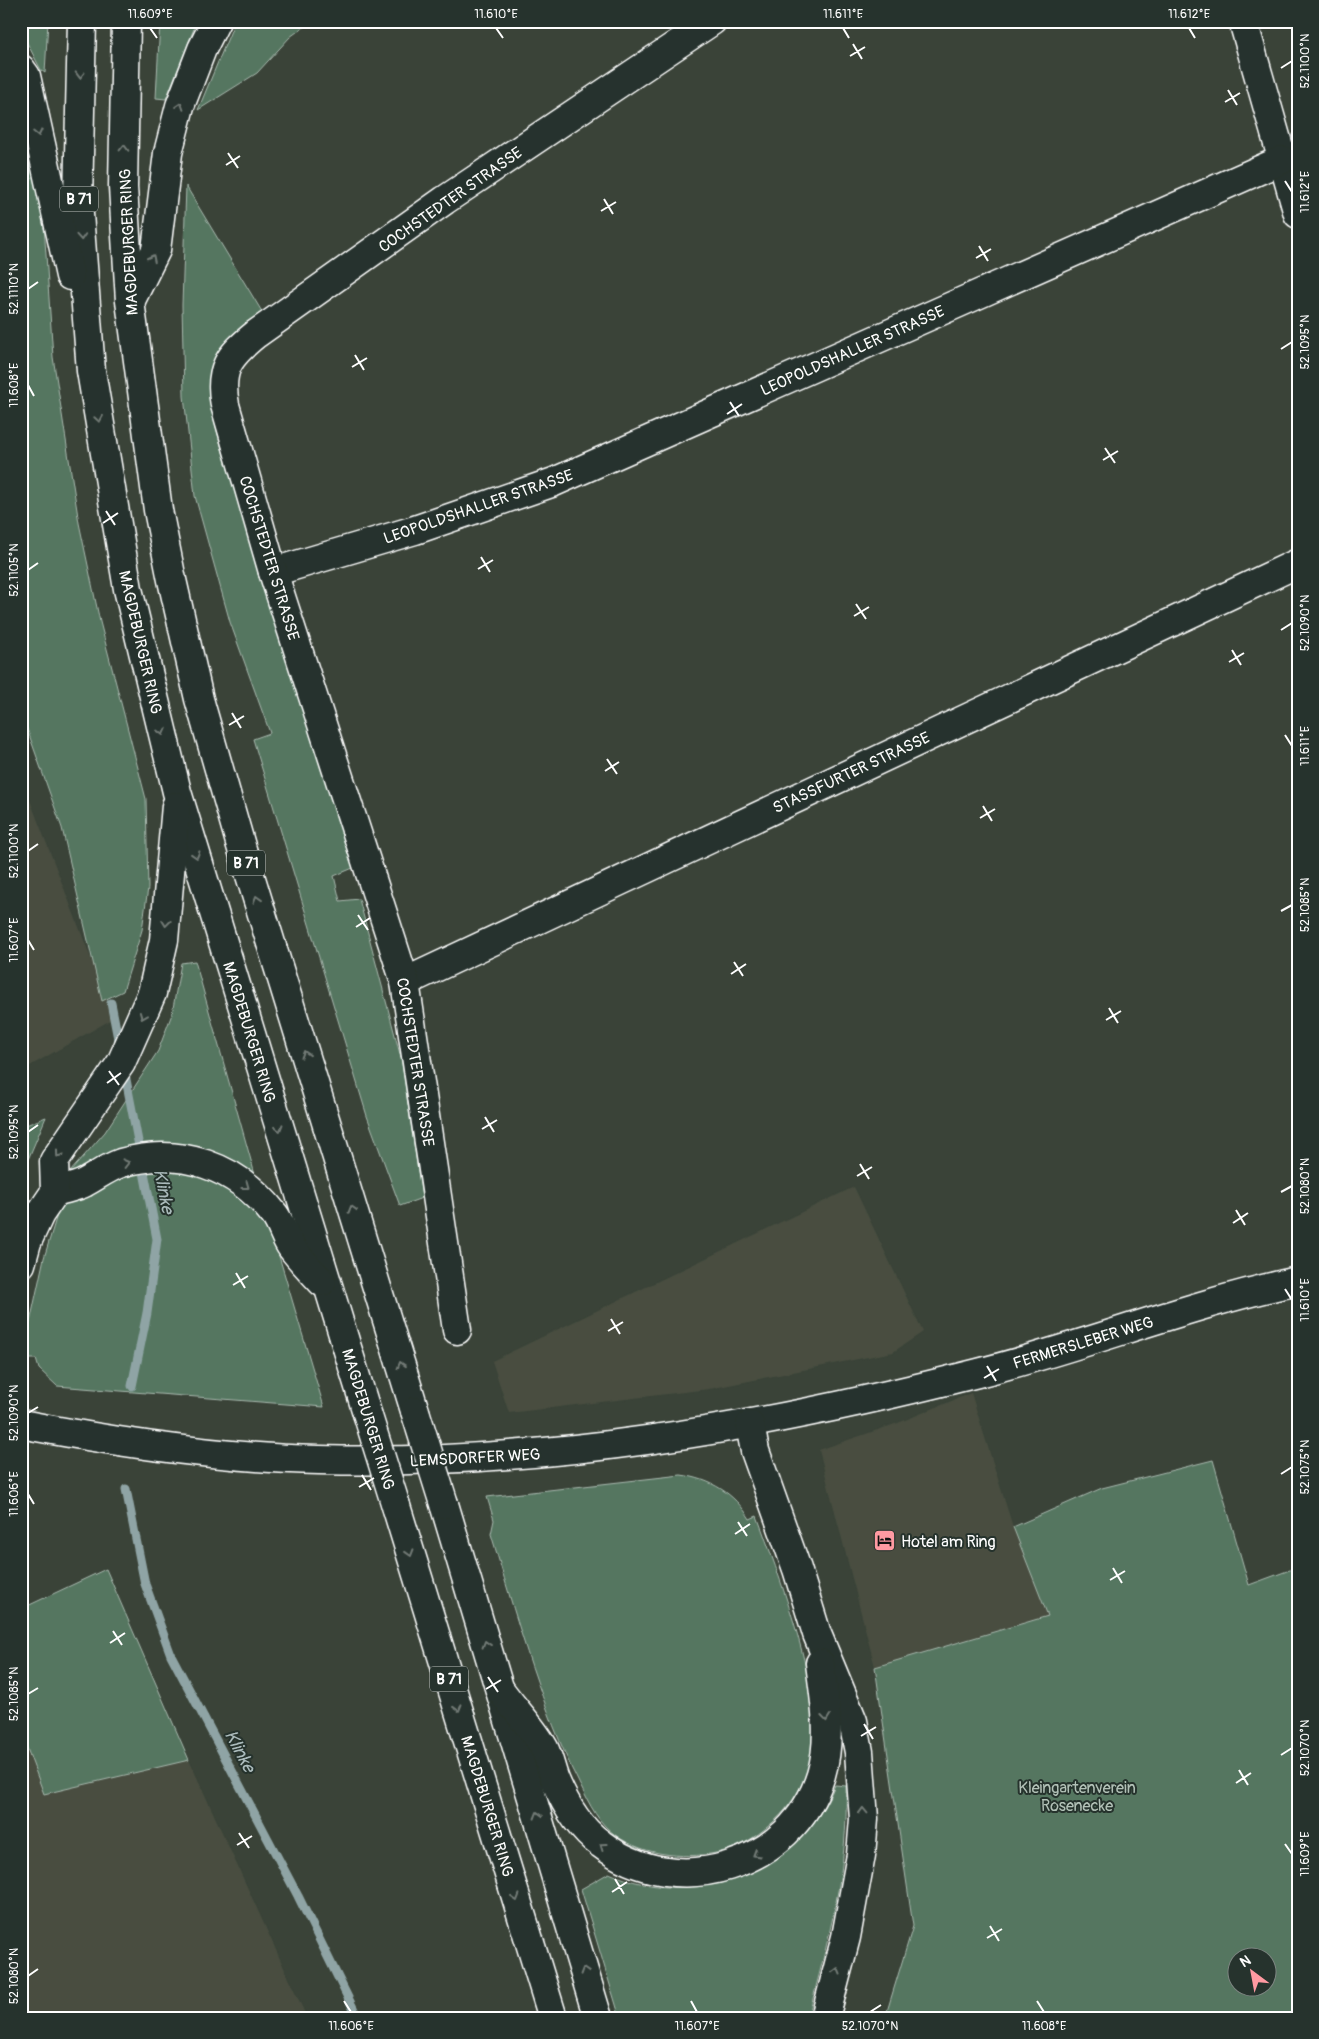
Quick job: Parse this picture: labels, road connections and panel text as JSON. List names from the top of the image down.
{
  "streets": {
    "main road": [
      "B 71",
      "COCHSTEDTER STRASSE",
      "MAGDEBURGER RING",
      "LEOPOLDSHALLER STRASSE",
      "STASSFURTER STRASSE",
      "FERMERSLEBER WEG",
      "LEMSDORFER WEG"
    ]
  },
  "crossings": [
    ["COCHSTEDTER STRASSE", "LEOPOLDSHALLER STRASSE"],
    ["COCHSTEDTER STRASSE", "STASSFURTER STRASSE"],
    ["FERMERSLEBER WEG", "LEMSDORFER WEG"]
  ],
  "water": ["Klinke"],
  "parks": ["Kleingartenverein Rosenecke"],
  "places": {
    "hotel": ["Hotel am Ring"]
  },
  "north": "top left",
  "coordinates": [
    "11.609°E",
    "11.610°E",
    "11.611°E",
    "11.612°E",
    "52.1100°N",
    "52.1110°N",
    "52.1095°N",
    "11.608°E",
    "52.1105°N",
    "52.1090°N",
    "52.1085°N",
    "11.607°E",
    "52.1080°N",
    "52.1075°N",
    "11.606°E",
    "52.1070°N"
  ]
}
